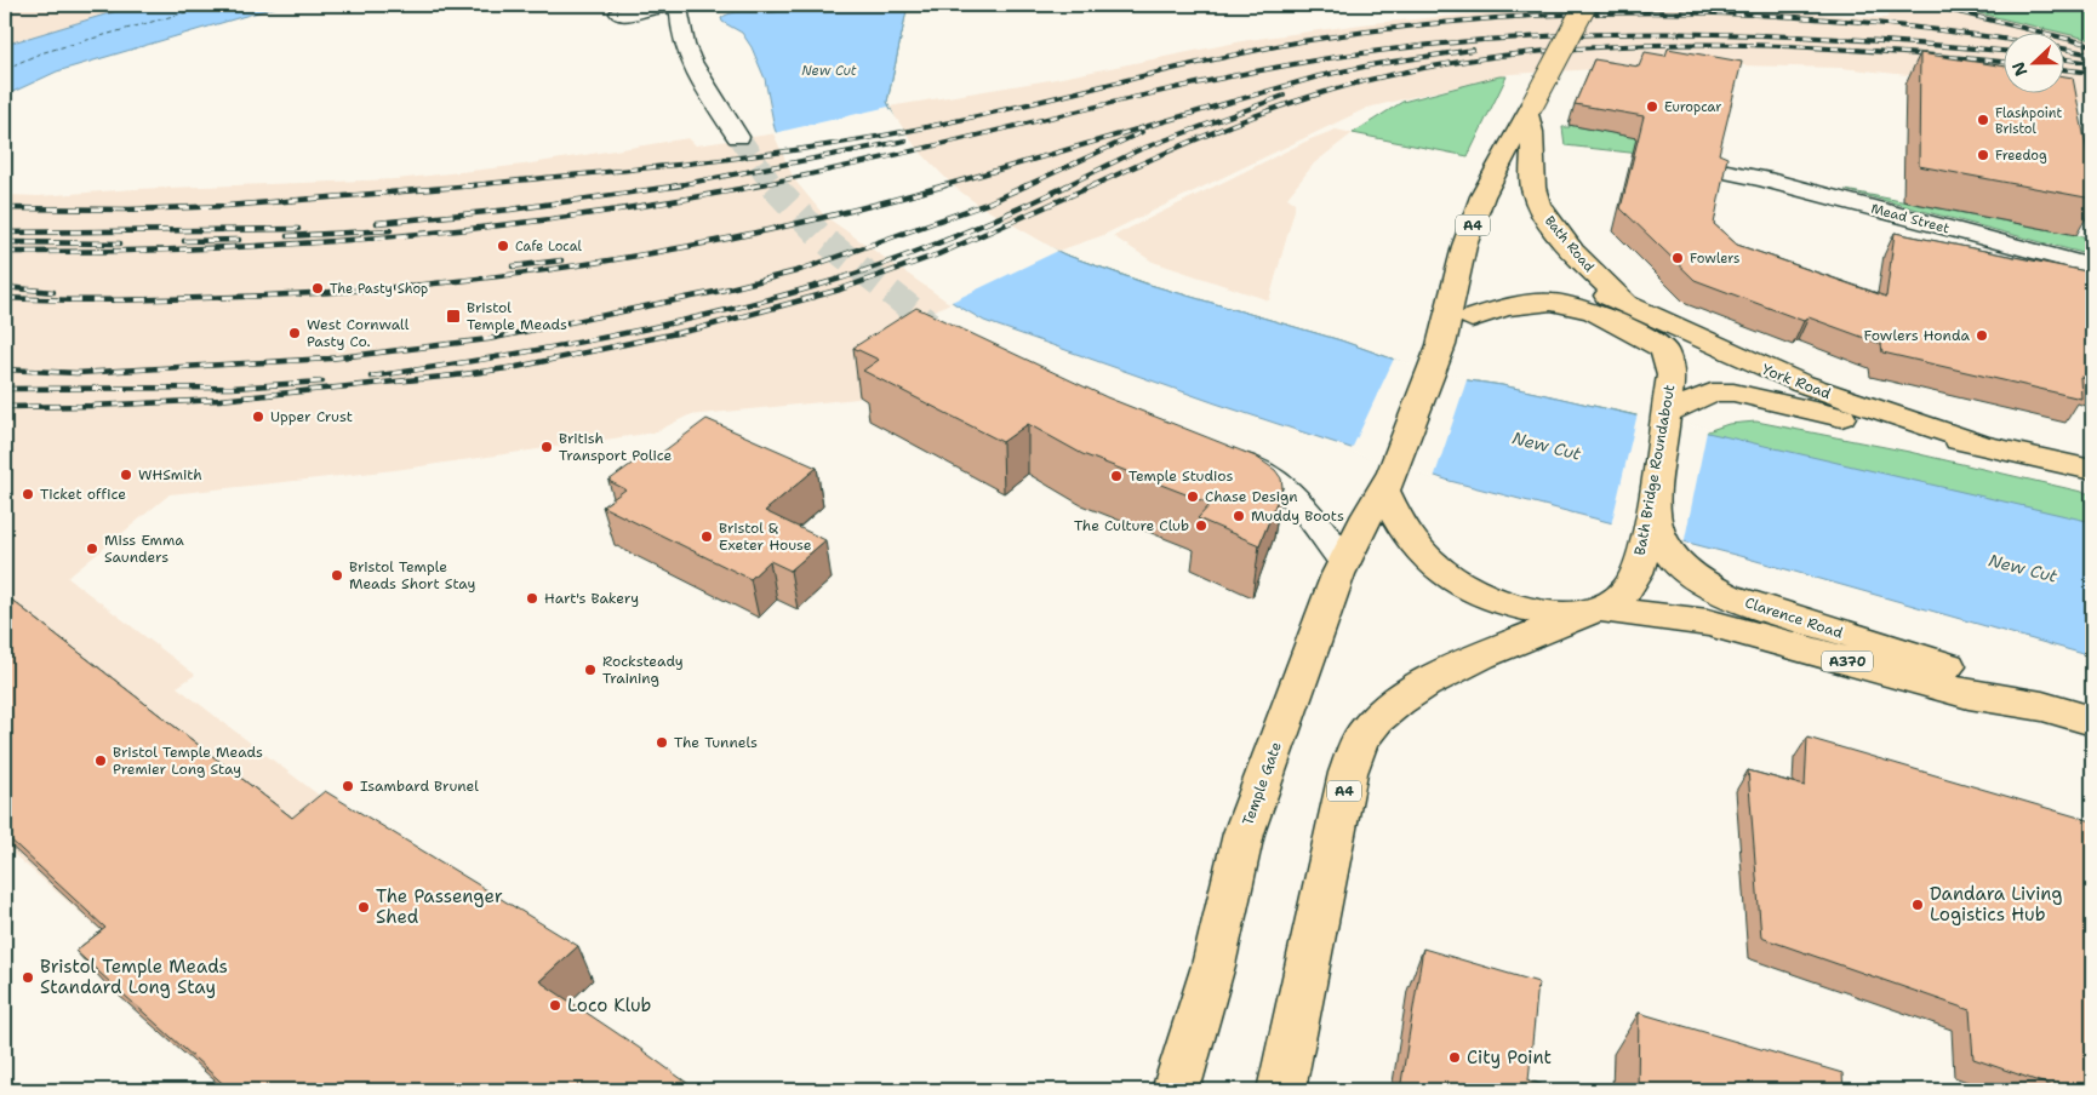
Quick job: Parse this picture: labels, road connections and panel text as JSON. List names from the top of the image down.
{
  "streets": {
    "highway": [
      "A4",
      "Bath Road",
      "York Road",
      "Bath Bridge Roundabout",
      "Clarence Road",
      "A370",
      "Temple Gate"
    ],
    "street": ["Mead Street"]
  },
  "crossings": [
    ["A4", "Bath Road"],
    ["A4", "Bath Bridge Roundabout"],
    ["A4", "Clarence Road"],
    ["A4", "Temple Gate"],
    ["Bath Road", "York Road"],
    ["Bath Road", "Bath Bridge Roundabout"],
    ["York Road", "Bath Bridge Roundabout"],
    ["Bath Bridge Roundabout", "Clarence Road"]
  ],
  "water": ["New Cut"],
  "places": {
    "other": [
      "Europcar",
      "Flashpoint Bristol",
      "Freedog",
      "Cafe Local",
      "Fowlers",
      "The Pasty Shop",
      "West Cornwall Pasty Co.",
      "Fowlers Honda",
      "Upper Crust",
      "British Transport Police",
      "WHSmith",
      "Temple Studios",
      "Ticket office",
      "Chase Design",
      "Muddy Boots",
      "The Culture Club",
      "Bristol & Exeter House",
      "Miss Emma Saunders",
      "Bristol Temple Meads Short Stay",
      "Hart's Bakery",
      "Rocksteady Training",
      "The Tunnels",
      "Bristol Temple Meads Premier Long Stay",
      "Isambard Brunel",
      "Dandara Living Logistics Hub",
      "The Passenger Shed",
      "Bristol Temple Meads Standard Long Stay",
      "Loco Klub",
      "City Point"
    ],
    "transit": ["Bristol Temple Meads"]
  },
  "north": "left"
}
